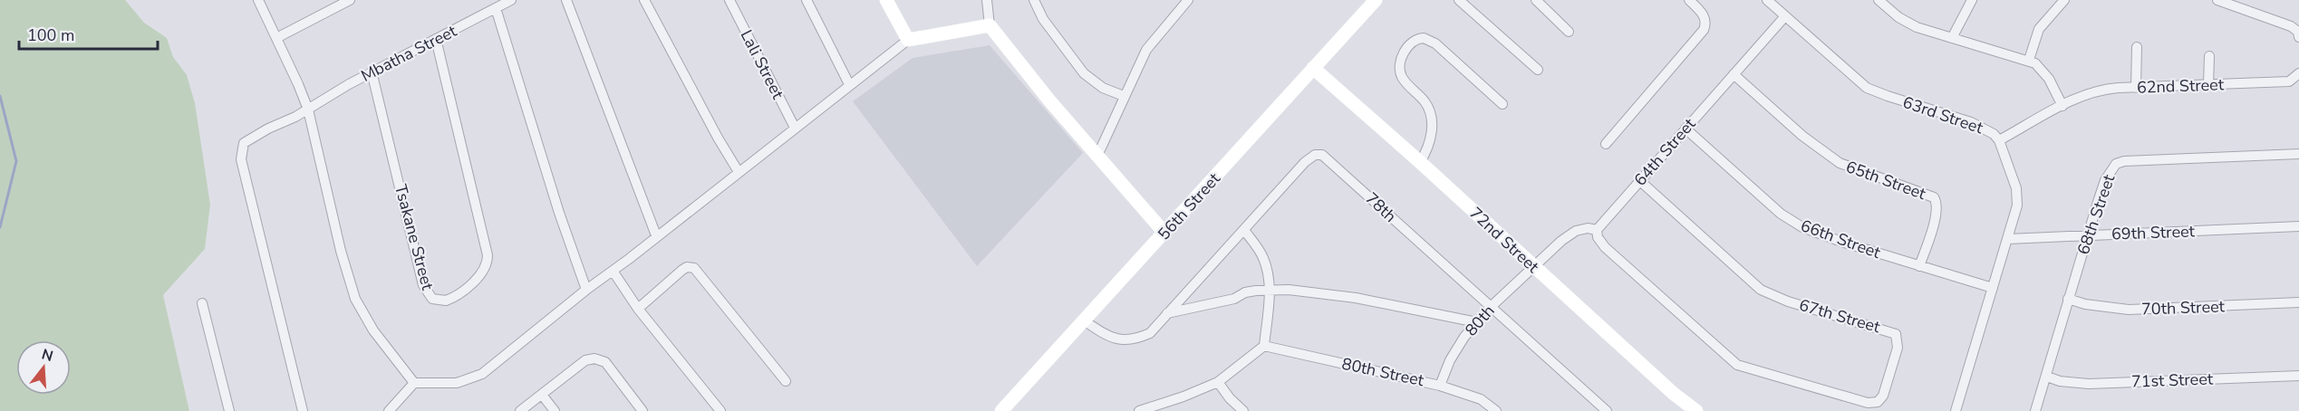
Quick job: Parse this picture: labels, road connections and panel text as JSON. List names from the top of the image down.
{
  "streets": {
    "street": [
      "Mbatha Street",
      "Lali Street",
      "62nd Street",
      "63rd Street",
      "64th Street",
      "65th Street",
      "56th Street",
      "78th",
      "68th Street",
      "69th Street",
      "Tsakane Street",
      "66th Street",
      "72nd Street",
      "70th Street",
      "67th Street",
      "80th",
      "80th Street",
      "71st Street"
    ]
  },
  "crossings": [
    ["Mbatha Street", "Tsakane Street"],
    ["62nd Street", "63rd Street"],
    ["63rd Street", "64th Street"],
    ["63rd Street", "69th Street"],
    ["63rd Street", "66th Street"],
    ["64th Street", "65th Street"],
    ["64th Street", "66th Street"],
    ["64th Street", "67th Street"],
    ["65th Street", "66th Street"],
    ["56th Street", "78th"],
    ["56th Street", "72nd Street"],
    ["78th", "80th"],
    ["68th Street", "69th Street"],
    ["68th Street", "70th Street"],
    ["68th Street", "71st Street"],
    ["72nd Street", "80th"],
    ["80th", "80th Street"]
  ],
  "scale_bar": "100 m",
  "north": "top"
}
